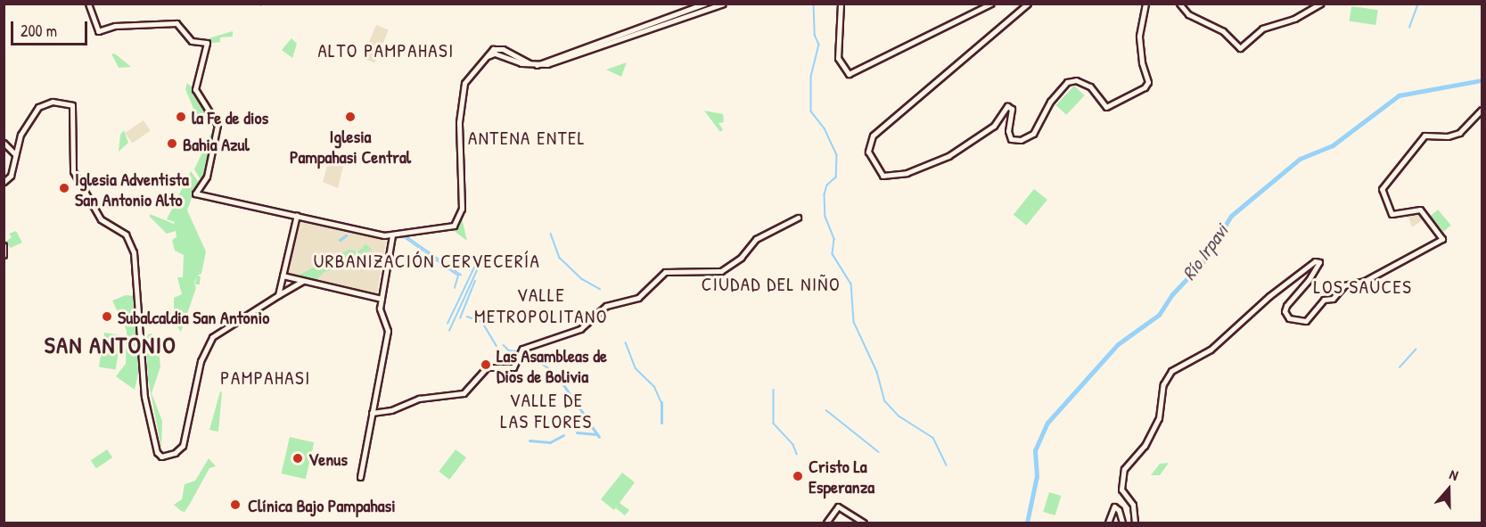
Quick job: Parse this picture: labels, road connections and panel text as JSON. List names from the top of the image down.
{
  "districts": [
    "ALTO PAMPAHASI",
    "ANTENA ENTEL",
    "URBANIZACIÓN CERVECERÍA",
    "CIUDAD DEL NIÑO",
    "LOS SAUCES",
    "VALLE METROPOLITANO",
    "SAN ANTONIO",
    "PAMPAHASI",
    "VALLE DE LAS FLORES"
  ],
  "water": ["Río Irpavi"],
  "places": [
    "la Fe de dios",
    "Iglesia Pampahasi Central",
    "Bahia Azul",
    "Iglesia Adventista San Antonio Alto",
    "Subalcaldia San Antonio",
    "Las Asambleas de Dios de Bolivia",
    "Venus",
    "Cristo La Esperanza",
    "Clínica Bajo Pampahasi"
  ],
  "scale_bar": "200 m",
  "north": "top"
}
